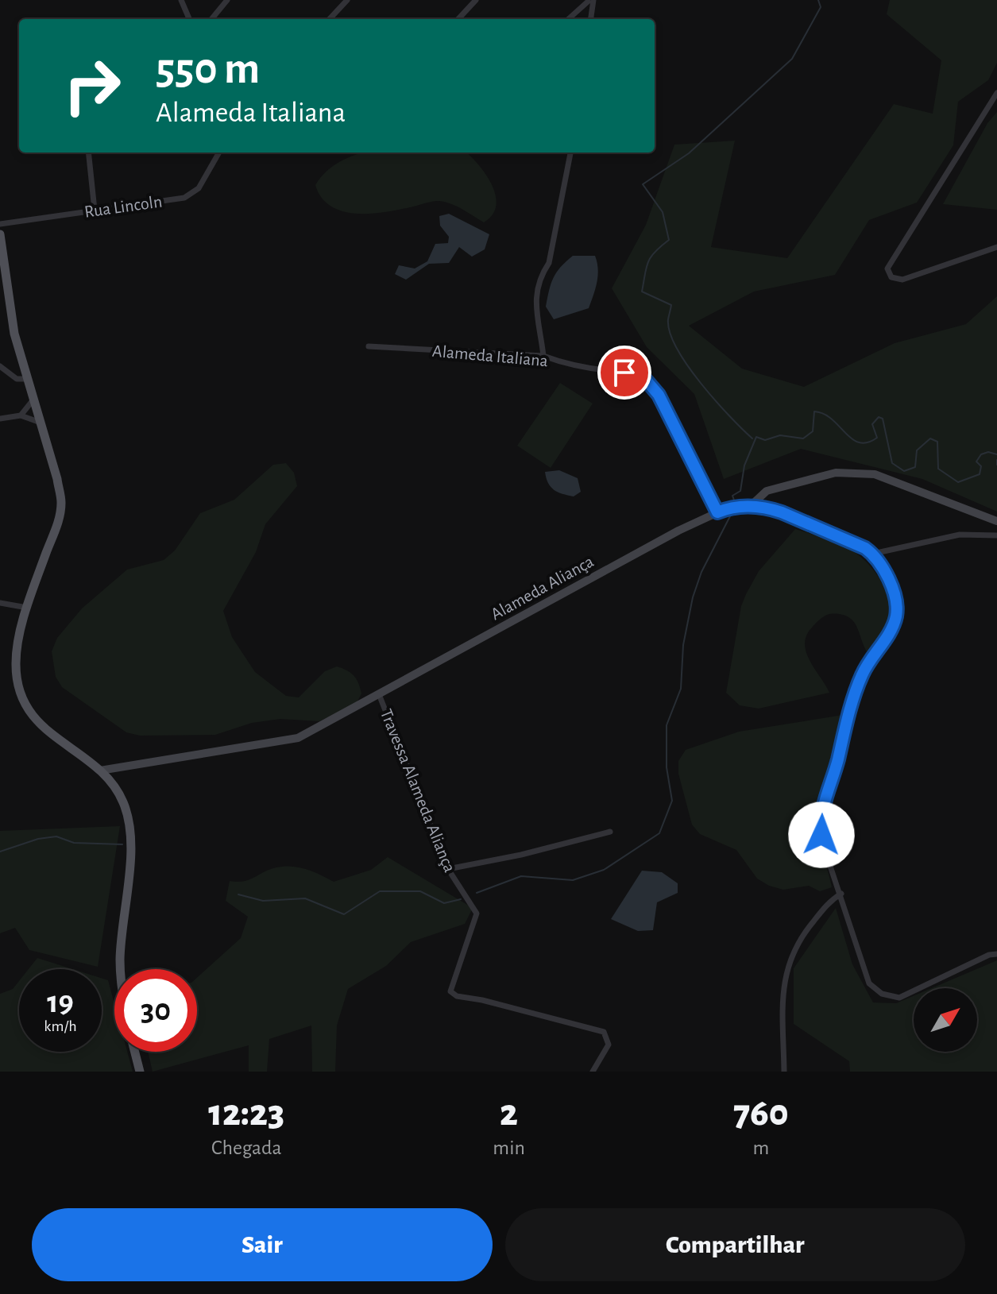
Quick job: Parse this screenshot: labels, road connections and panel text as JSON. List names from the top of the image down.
{
  "streets": {
    "street": [
      "Rua Lincoln",
      "Alameda Italiana",
      "Alameda Aliança",
      "Travessa Alameda Aliança"
    ]
  },
  "crossings": [
    ["Alameda Italiana", "Alameda Aliança"],
    ["Alameda Aliança", "Travessa Alameda Aliança"]
  ],
  "north": "top right",
  "page": {
    "turn": ["550 m", "Alameda Italiana"],
    "speed": "19 km/h",
    "limit": "30",
    "eta": [
      "12:23",
      "Chegada",
      "2",
      "min",
      "760",
      "m"
    ],
    "buttons": ["Sair", "Compartilhar"]
  }
}
